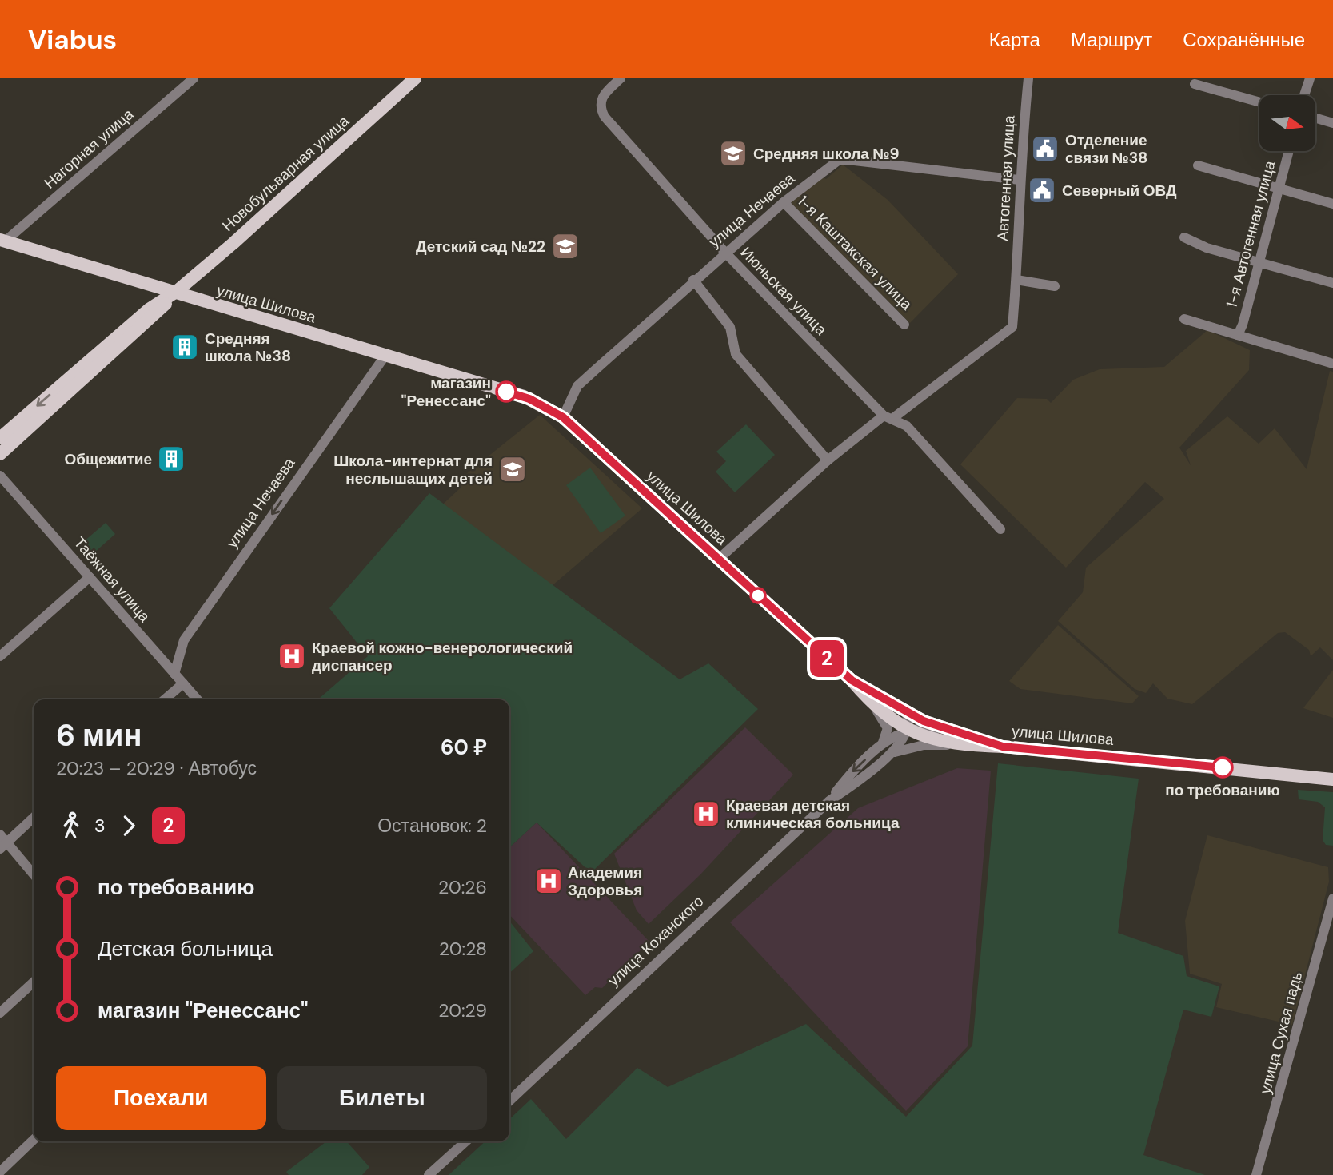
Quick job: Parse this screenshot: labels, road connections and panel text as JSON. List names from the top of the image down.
{
  "streets": {
    "main road": ["Новобульварная улица", "улица Шилова"],
    "street": [
      "Нагорная улица",
      "Автогенная улица",
      "улица Нечаева",
      "1-я Автогенная улица",
      "1-я Каштакская улица",
      "Июньская улица",
      "Таёжная улица",
      "улица Коханского",
      "улица Сухая падь"
    ]
  },
  "crossings": [
    ["Нагорная улица", "улица Шилова"],
    ["Новобульварная улица", "улица Шилова"],
    ["Автогенная улица", "улица Нечаева"],
    ["Автогенная улица", "Июньская улица"],
    ["улица Нечаева", "1-я Каштакская улица"],
    ["улица Нечаева", "Июньская улица"],
    ["улица Нечаева", "улица Шилова"],
    ["улица Нечаева", "Таёжная улица"]
  ],
  "one_way": ["улица Нечаева"],
  "places": {
    "public building": ["Отделение связи №38", "Северный ОВД"],
    "school or university": ["Средняя школа №9", "Детский сад №22", "Школа-интернат для неслышащих детей"],
    "building": ["Средняя школа №38", "Общежитие"],
    "other": ["магазин \"Ренессанс\"", "по требованию"],
    "hospital": ["Краевой кожно-венерологический диспансер", "Краевая детская клиническая больница", "Академия Здоровья"]
  },
  "lines": ["bus line 2"],
  "north": "right",
  "page": {
    "header": "Viabus",
    "nav": ["Карта", "Маршрут", "Сохранённые"],
    "on_map": "2",
    "heading": ["6 мин", "20:23 – 20:29 · Автобус", "60 ₽"],
    "legs": ["3", "2", "Остановок: 2"],
    "list": [
      {
        "name": "по требованию",
        "value": "20:26"
      },
      {
        "name": "Детская больница",
        "value": "20:28"
      },
      {
        "name": "магазин \"Ренессанс\"",
        "value": "20:29"
      }
    ],
    "buttons": ["Поехали", "Билеты"]
  }
}
